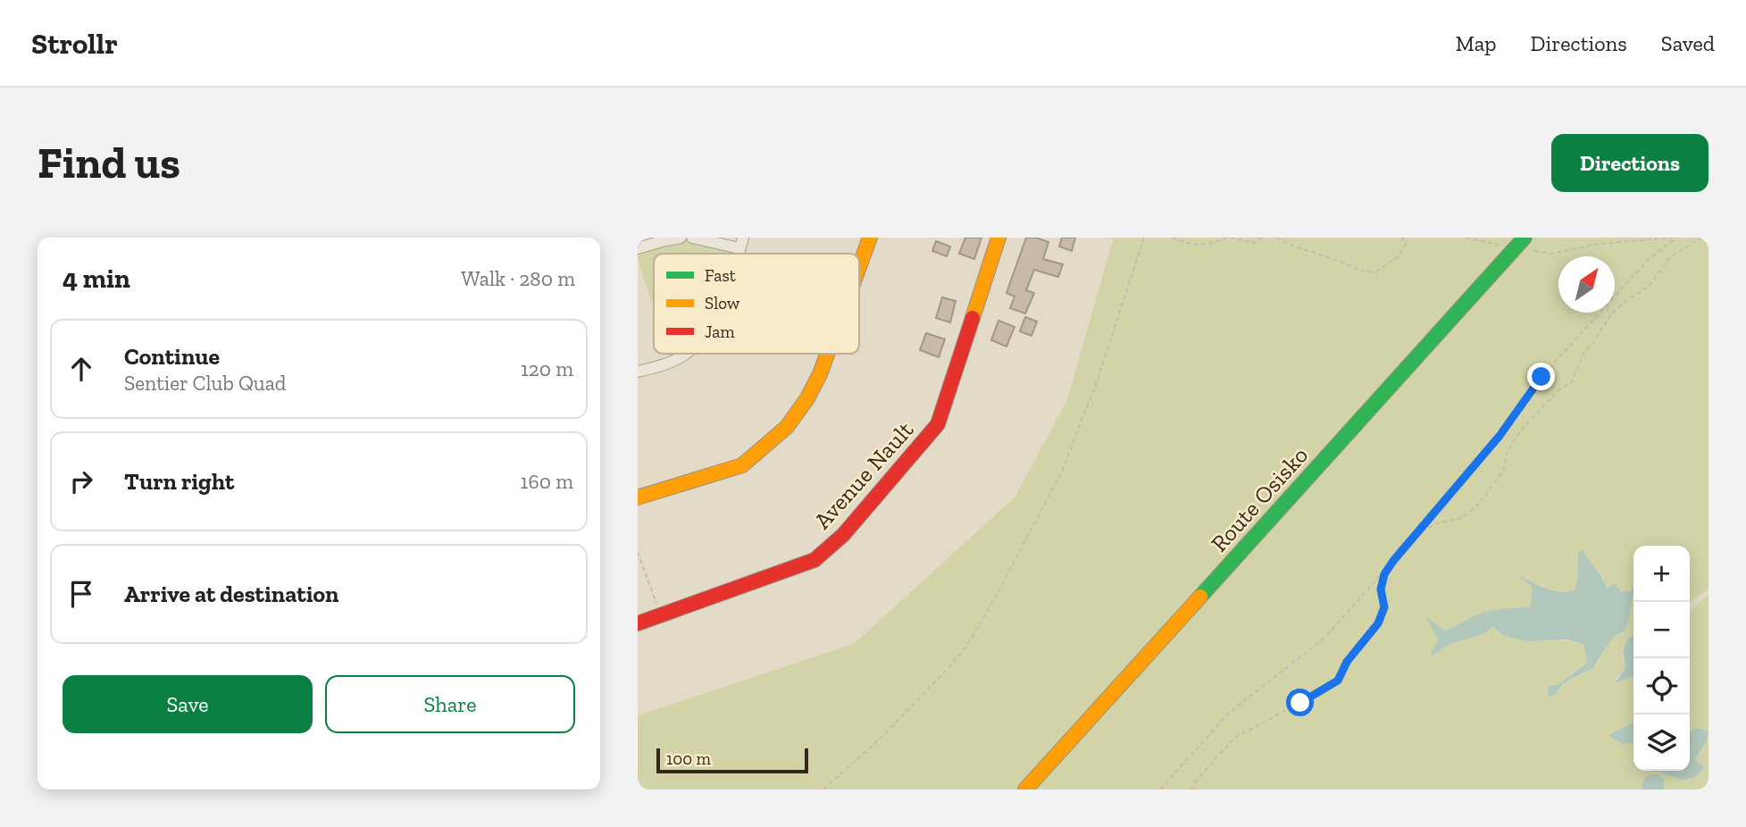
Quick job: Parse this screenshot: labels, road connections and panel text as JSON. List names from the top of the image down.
{
  "streets": {
    "main road": ["Avenue Nault", "Route Osisko"]
  },
  "legend": ["Fast", "Slow", "Jam"],
  "scale_bar": "100 m",
  "north": "top right",
  "page": {
    "header": "Strollr",
    "nav": ["Map", "Directions", "Saved"],
    "buttons": [
      "Directions",
      ["Save", "Share"]
    ],
    "title": "Find us",
    "heading": ["4 min", "Walk · 280 m"],
    "list": [
      ["Continue", "Sentier Club Quad", "120 m"],
      ["Turn right", "160 m"],
      "Arrive at destination"
    ],
    "map_buttons": ["+", "−"],
    "scale": "100 m"
  }
}
